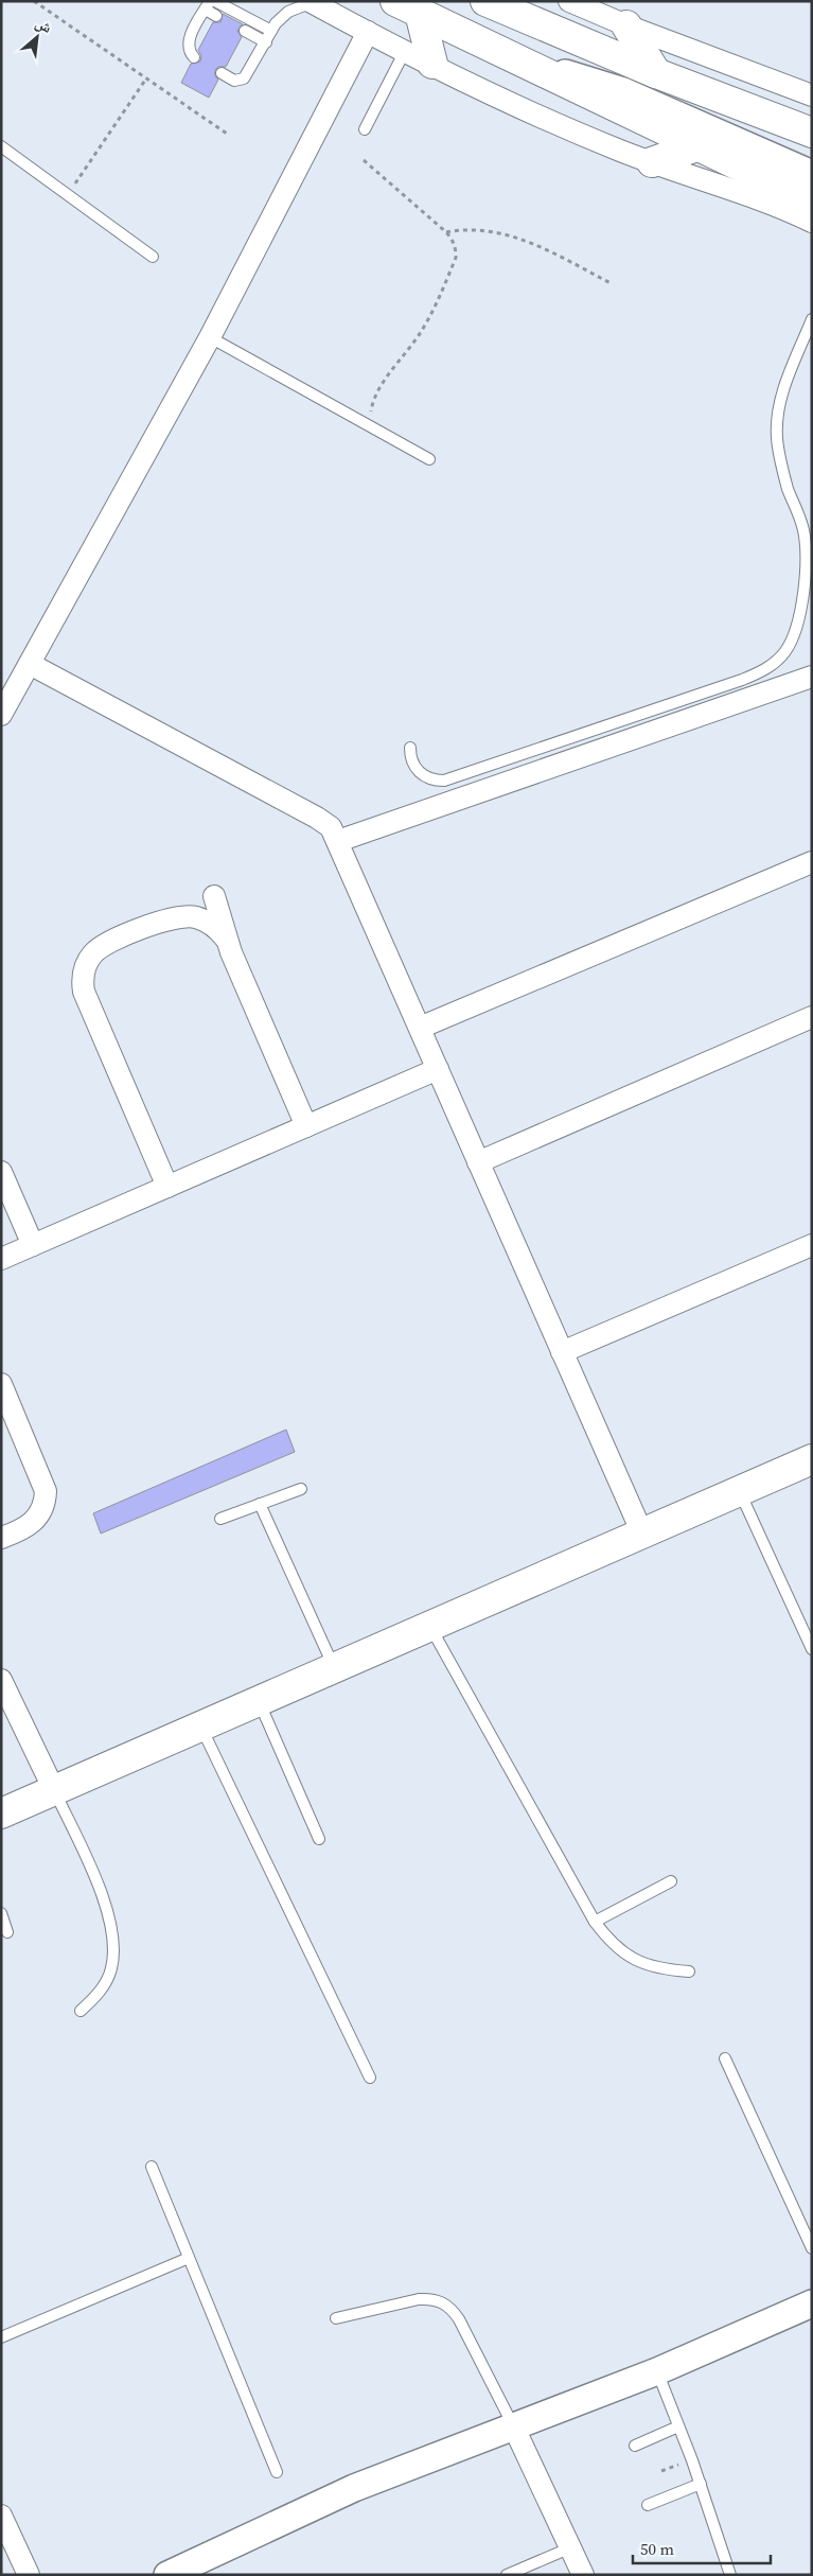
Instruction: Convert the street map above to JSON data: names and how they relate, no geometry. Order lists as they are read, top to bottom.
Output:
{
  "scale_bar": "50 m",
  "north": "top right"
}
